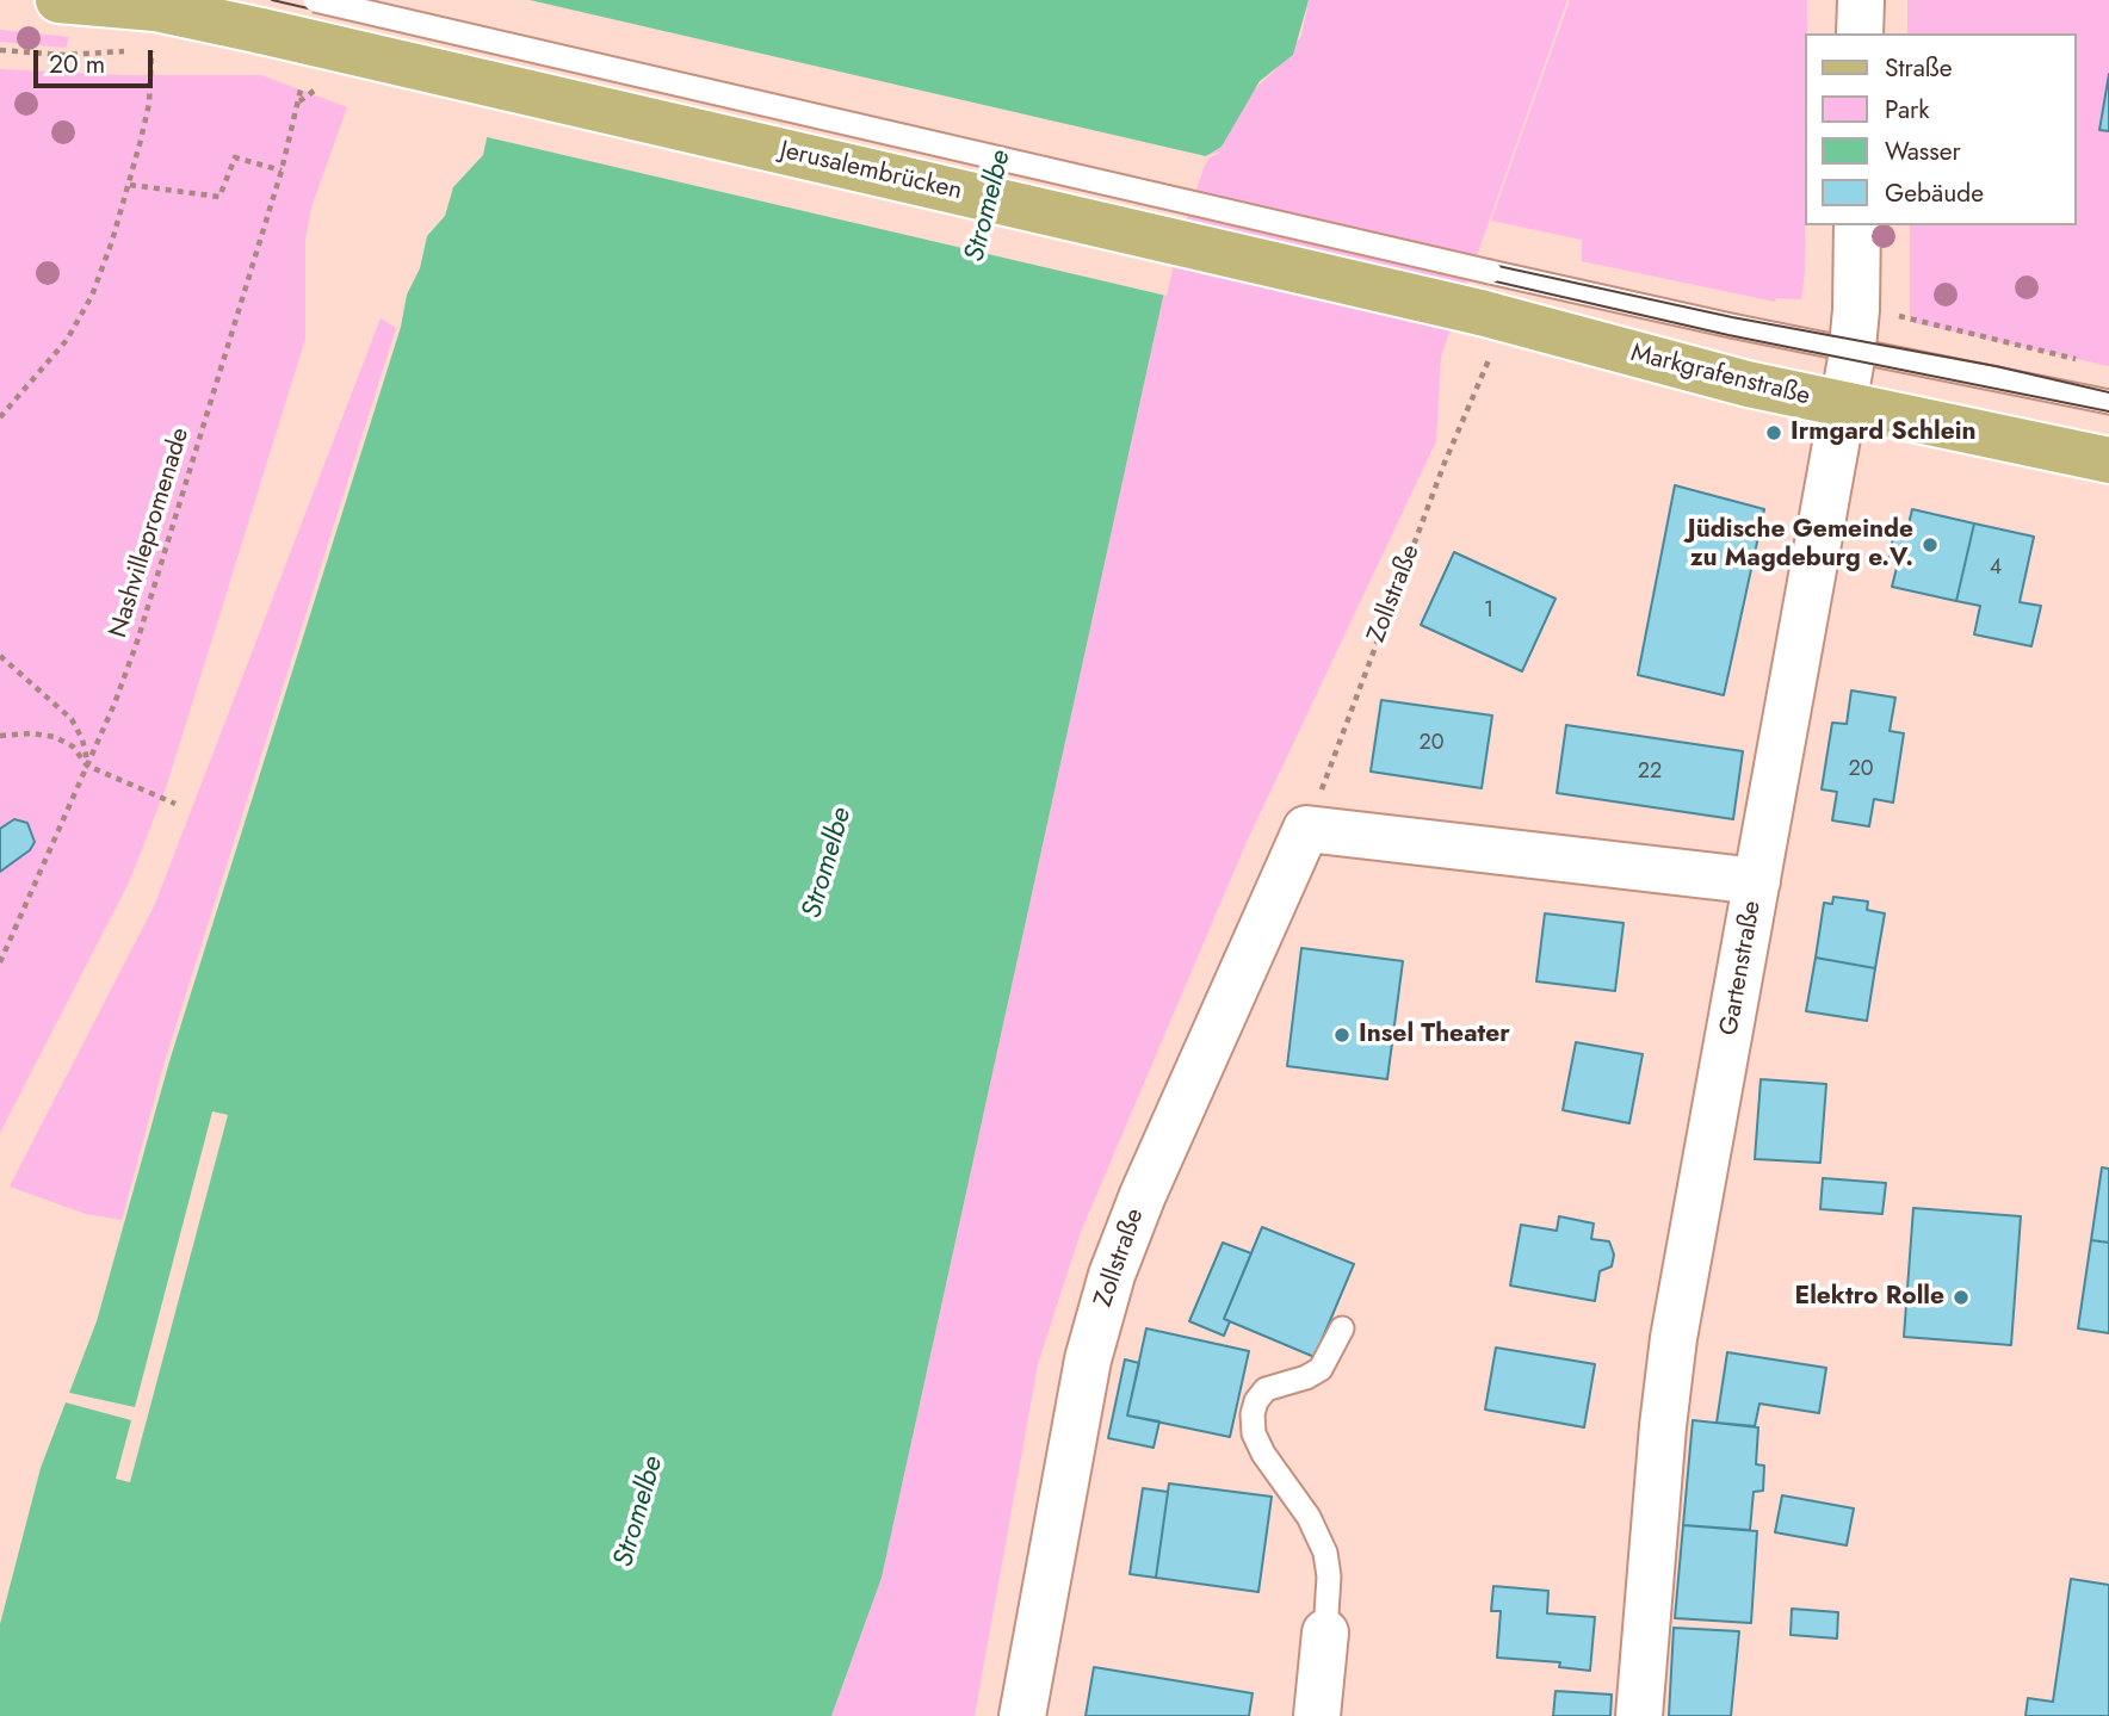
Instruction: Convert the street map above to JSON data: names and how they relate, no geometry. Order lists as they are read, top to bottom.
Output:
{
  "streets": {
    "main road": ["Jerusalembrücken", "Markgrafenstraße"],
    "street": ["Zollstraße", "Gartenstraße"],
    "path": ["Nashvillepromenade"]
  },
  "crossings": [
    ["Jerusalembrücken", "Markgrafenstraße"],
    ["Markgrafenstraße", "Gartenstraße"]
  ],
  "water": ["Stromelbe"],
  "places": [
    "Irmgard Schlein",
    "Jüdische Gemeinde zu Magdeburg e.V.",
    "Insel Theater",
    "Elektro Rolle"
  ],
  "house_numbers": [
    "4",
    "1",
    "20",
    "20",
    "22"
  ],
  "legend": [
    "Straße",
    "Park",
    "Wasser",
    "Gebäude"
  ],
  "scale_bar": "20 m"
}
